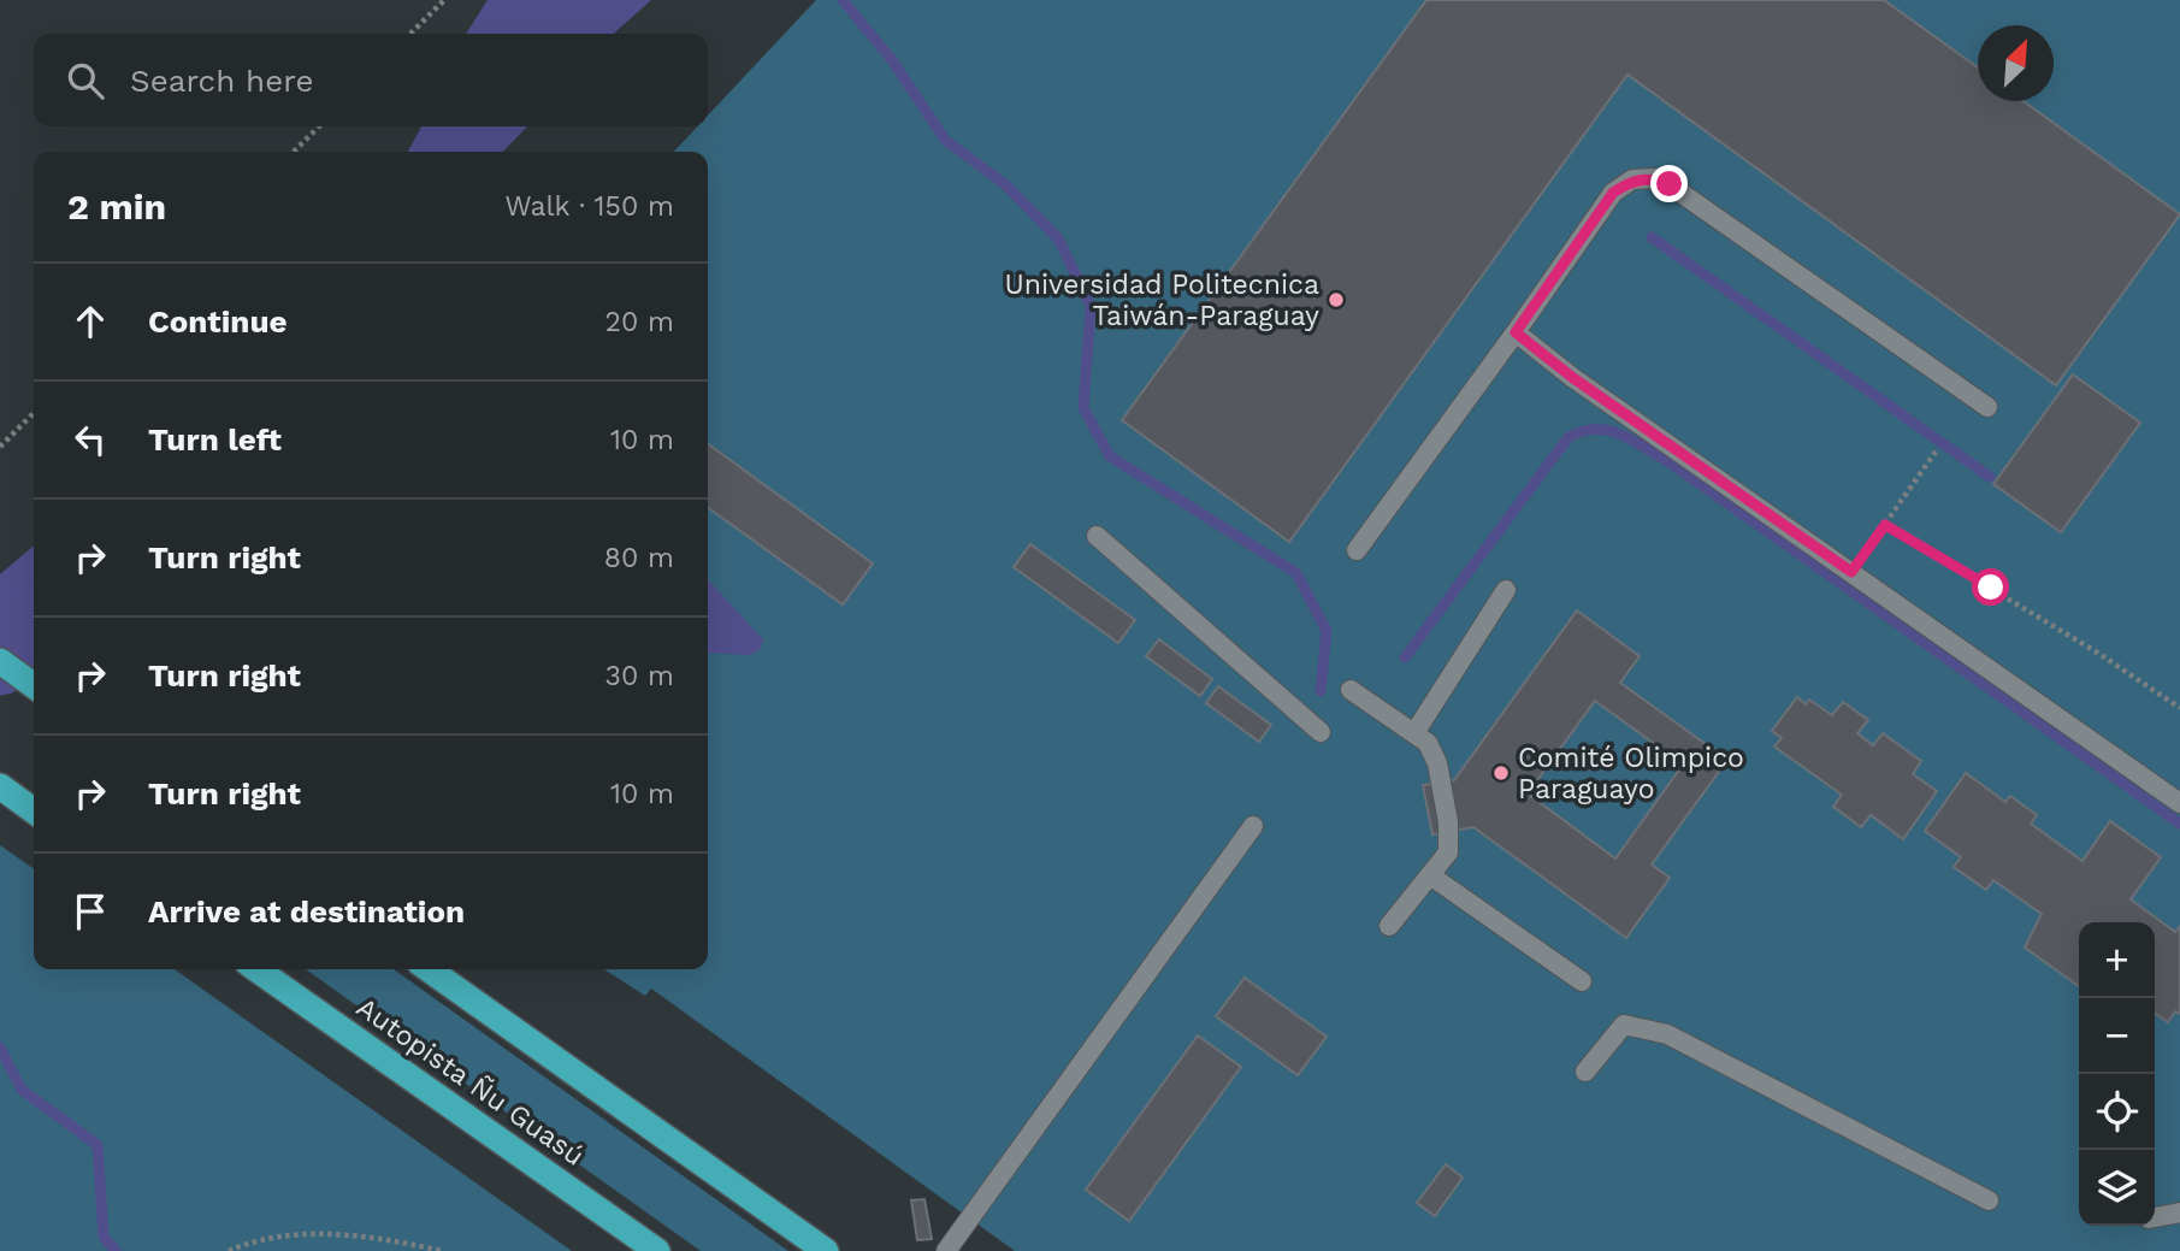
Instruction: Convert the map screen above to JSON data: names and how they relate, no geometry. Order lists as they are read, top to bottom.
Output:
{
  "streets": {
    "highway": ["Autopista Ñu Guasú"]
  },
  "places": ["Universidad Politecnica Taiwán-Paraguay", "Comité Olimpico Paraguayo"],
  "north": "top right",
  "page": {
    "search": "Search here",
    "heading": ["2 min", "Walk · 150 m"],
    "list": [
      ["Continue", "20 m"],
      ["Turn left", "10 m"],
      ["Turn right", "80 m"],
      ["Turn right", "30 m"],
      ["Turn right", "10 m"],
      "Arrive at destination"
    ],
    "map_buttons": ["+", "−"]
  }
}
